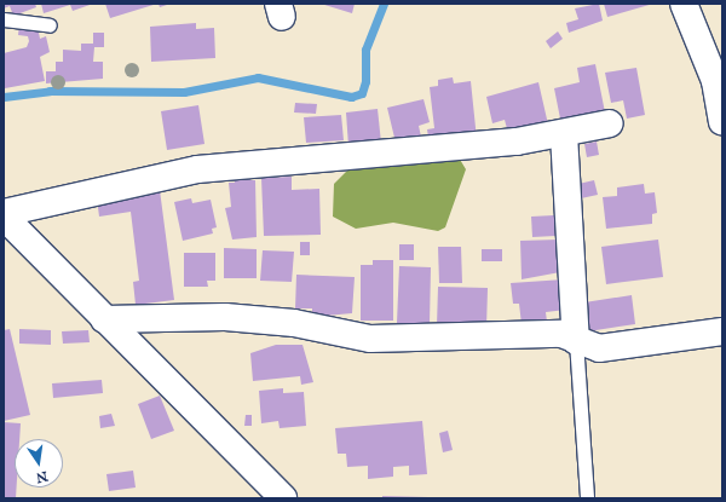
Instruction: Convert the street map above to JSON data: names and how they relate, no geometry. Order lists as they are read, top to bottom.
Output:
{
  "north": "bottom"
}
